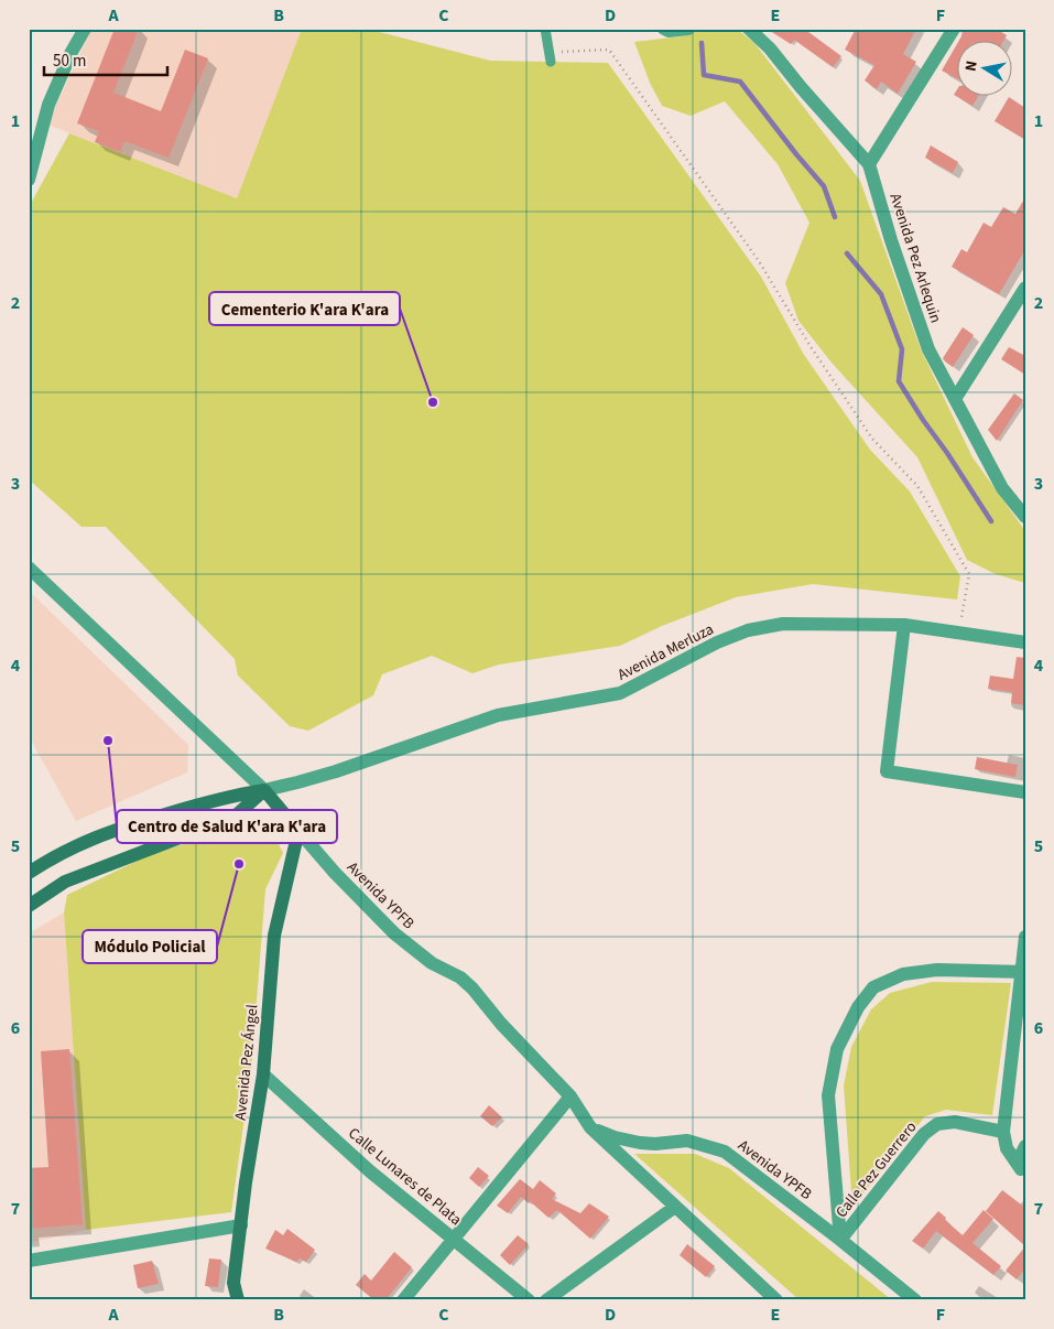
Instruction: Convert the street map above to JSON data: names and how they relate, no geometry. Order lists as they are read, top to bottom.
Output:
{
  "streets": {
    "street": [
      "Avenida Pez Arlequin",
      "Avenida Merluza",
      "Avenida YPFB",
      "Avenida Pez Ángel",
      "Calle Pez Guerrero",
      "Calle Lunares de Plata"
    ]
  },
  "crossings": [
    ["Avenida Merluza", "Avenida YPFB"],
    ["Avenida YPFB", "Avenida Pez Ángel"],
    ["Avenida YPFB", "Calle Pez Guerrero"],
    ["Avenida Pez Ángel", "Calle Lunares de Plata"]
  ],
  "places": ["Cementerio K'ara K'ara", "Centro de Salud K'ara K'ara", "Módulo Policial"],
  "scale_bar": "50 m",
  "north": "left",
  "grid": {
    "columns": [
      "A",
      "B",
      "C",
      "D",
      "E",
      "F"
    ],
    "rows": [
      "1",
      "2",
      "3",
      "4",
      "5",
      "6",
      "7"
    ]
  }
}
